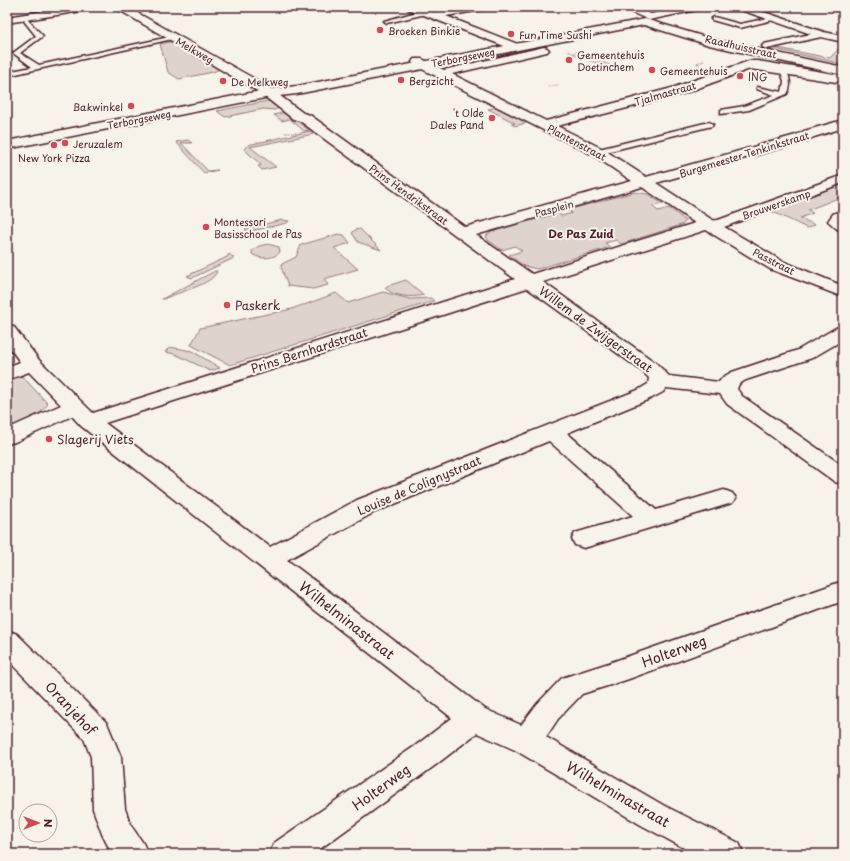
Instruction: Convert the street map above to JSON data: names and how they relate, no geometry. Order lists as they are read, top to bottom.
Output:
{
  "streets": {
    "street": [
      "Raadhuisstraat",
      "Melkweg",
      "Terborgseweg",
      "Tjalmastraat",
      "Plantenstraat",
      "Burgemeester Tenkinkstraat",
      "Prins Hendrikstraat",
      "Brouwerskamp",
      "Pasplein",
      "Passtraat",
      "Willem de Zwijgerstraat",
      "Prins Bernhardstraat",
      "Louise de Colignystraat",
      "Wilhelminastraat",
      "Holterweg",
      "Oranjehof"
    ]
  },
  "crossings": [
    ["Raadhuisstraat", "Terborgseweg"],
    ["Raadhuisstraat", "Tjalmastraat"],
    ["Melkweg", "Terborgseweg"],
    ["Melkweg", "Prins Hendrikstraat"],
    ["Terborgseweg", "Plantenstraat"],
    ["Tjalmastraat", "Plantenstraat"],
    ["Plantenstraat", "Burgemeester Tenkinkstraat"],
    ["Plantenstraat", "Brouwerskamp"],
    ["Plantenstraat", "Pasplein"],
    ["Plantenstraat", "Passtraat"],
    ["Burgemeester Tenkinkstraat", "Pasplein"],
    ["Prins Hendrikstraat", "Pasplein"],
    ["Prins Hendrikstraat", "Willem de Zwijgerstraat"],
    ["Prins Hendrikstraat", "Prins Bernhardstraat"],
    ["Brouwerskamp", "Passtraat"],
    ["Willem de Zwijgerstraat", "Prins Bernhardstraat"],
    ["Willem de Zwijgerstraat", "Louise de Colignystraat"],
    ["Prins Bernhardstraat", "Wilhelminastraat"],
    ["Louise de Colignystraat", "Wilhelminastraat"],
    ["Wilhelminastraat", "Holterweg"]
  ],
  "districts": ["De Pas Zuid"],
  "places": [
    "Broeken Binkie",
    "Fun Time Sushi",
    "Gemeentehuis Doetinchem",
    "Gemeentehuis",
    "ING",
    "Bergzicht",
    "De Melkweg",
    "Bakwinkel",
    "'t Olde Dales Pand",
    "Jeruzalem",
    "New York Pizza",
    "Montessori Basisschool de Pas",
    "Paskerk",
    "Slagerij Viets"
  ],
  "north": "right"
}
